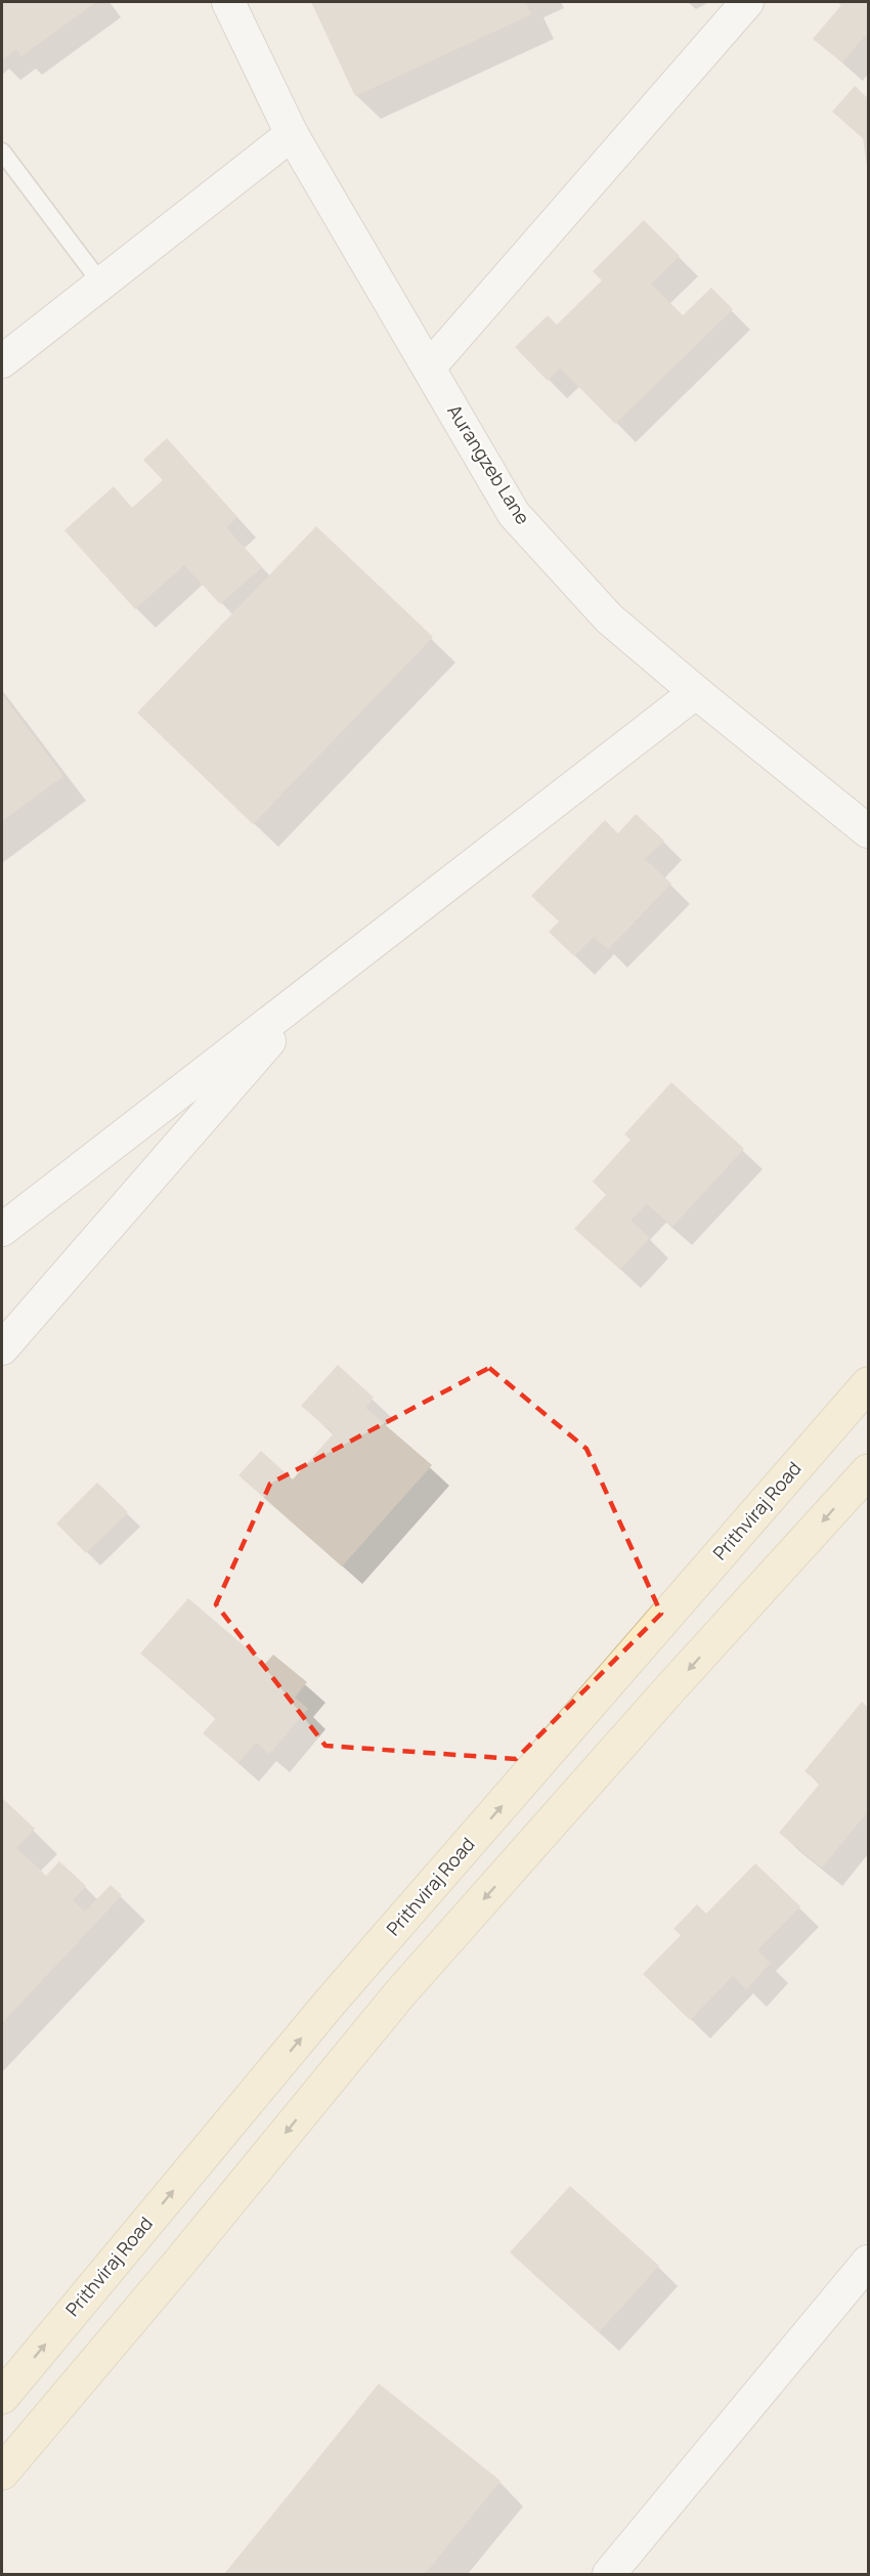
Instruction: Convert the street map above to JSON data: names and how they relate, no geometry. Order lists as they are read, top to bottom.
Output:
{
  "streets": {
    "main road": ["Prithviraj Road"],
    "street": ["Aurangzeb Lane"]
  }
}
